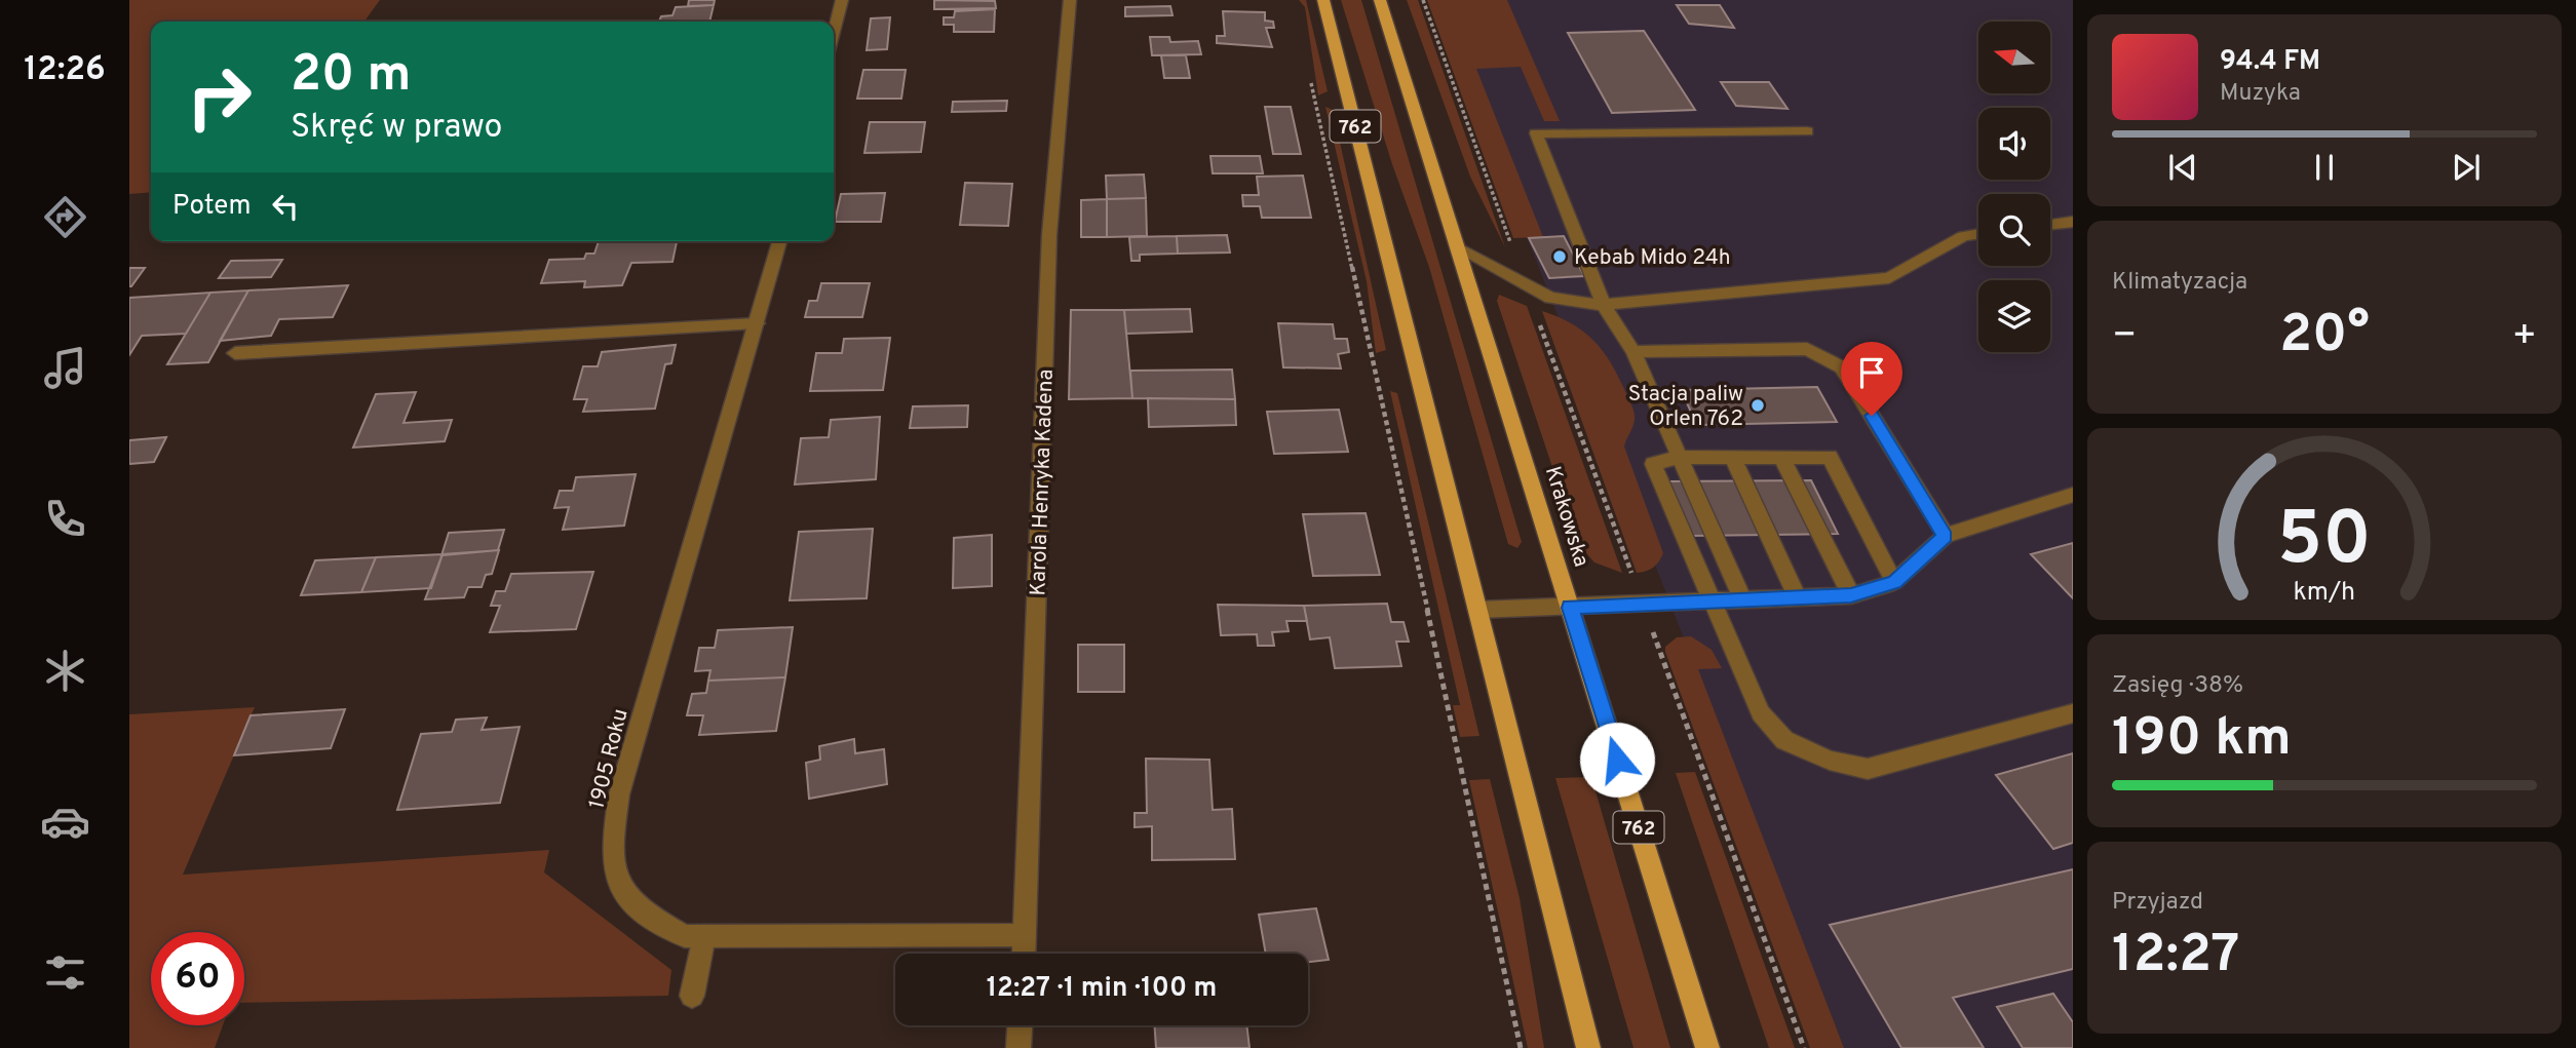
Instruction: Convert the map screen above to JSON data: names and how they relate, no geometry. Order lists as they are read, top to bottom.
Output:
{
  "streets": {
    "main road": ["762", "Krakowska"],
    "street": ["Karola Henryka Kadena", "1905 Roku"]
  },
  "crossings": [
    ["Karola Henryka Kadena", "1905 Roku"]
  ],
  "places": ["Kebab Mido 24h", "Stacja paliw Orlen 762"],
  "north": "left",
  "page": {
    "tabs": "12:26",
    "turn": ["20 m", "Skręć w prawo"],
    "song": ["94.4 FM", "Muzyka"],
    "then": "Potem",
    "tile": [
      "Klimatyzacja",
      ["Zasięg · 38%", "190 km"],
      ["Przyjazd", "12:27"]
    ],
    "heat": ["−", "20°", "+"],
    "limit": "60",
    "trip": "12:27 · 1 min · 100 m",
    "gauge": ["50", "km/h"]
  }
}
